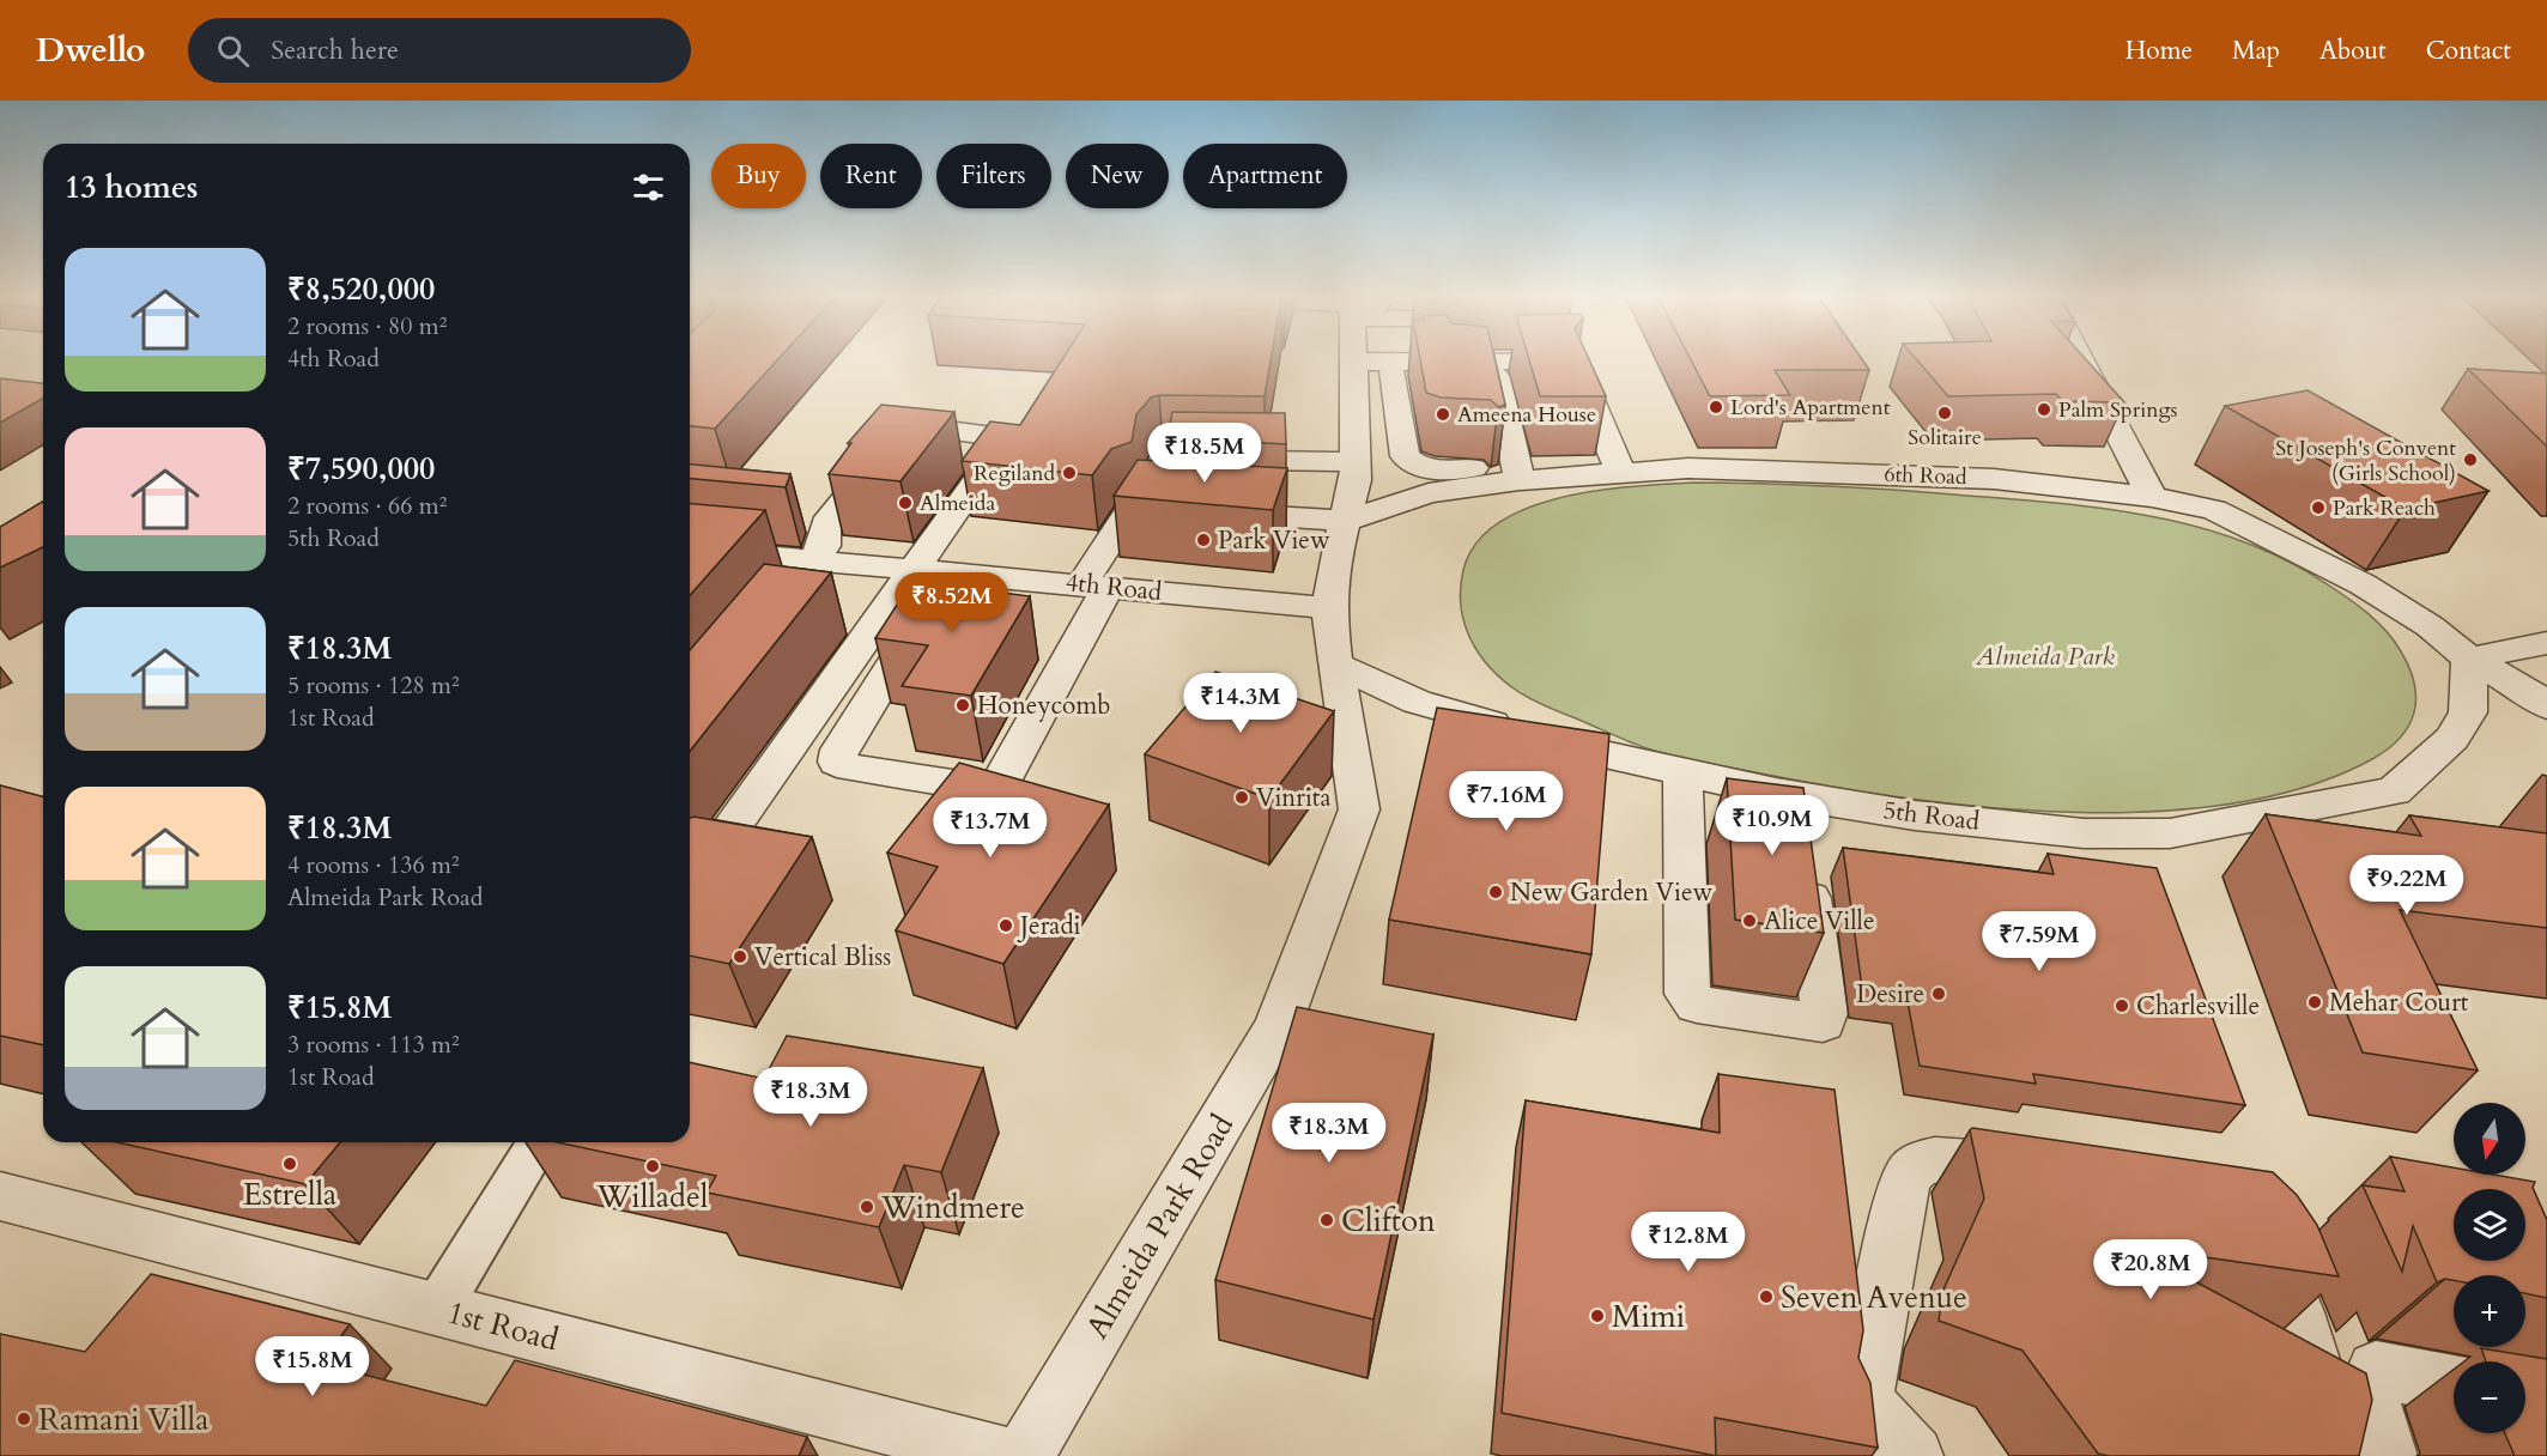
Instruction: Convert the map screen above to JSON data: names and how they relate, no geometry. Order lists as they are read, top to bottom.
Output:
{
  "streets": {
    "street": [
      "6th Road",
      "4th Road",
      "5th Road",
      "Almeida Park Road",
      "1st Road"
    ]
  },
  "crossings": [
    ["6th Road", "5th Road"],
    ["5th Road", "Almeida Park Road"]
  ],
  "parks": ["Almeida Park"],
  "places": [
    "Lord's Apartment",
    "Palm Springs",
    "Solitaire",
    "Ameena House",
    "St Joseph's Convent (Girls School)",
    "Regiland",
    "Almeida",
    "Park Reach",
    "Park View",
    "Honeycomb",
    "Vinrita",
    "New Garden View",
    "Alice Ville",
    "Jeradi",
    "Vertical Bliss",
    "Desire",
    "Mehar Court",
    "Charlesville",
    "Estrella",
    "Willadel",
    "Windmere",
    "Clifton",
    "Seven Avenue",
    "Mimi",
    "Ramani Villa"
  ],
  "north": "bottom",
  "page": {
    "header": "Dwello",
    "search": "Search here",
    "nav": [
      "Home",
      "Map",
      "About",
      "Contact"
    ],
    "chip": [
      "Buy",
      "Rent",
      "Filters",
      "New",
      "Apartment"
    ],
    "heading": "13 homes",
    "list": [
      {
        "name": "₹8,520,000",
        "note": "2 rooms · 80 m² · 4th Road"
      },
      {
        "name": "₹7,590,000",
        "note": "2 rooms · 66 m² · 5th Road"
      },
      {
        "name": "₹18.3M",
        "note": "5 rooms · 128 m² · 1st Road"
      },
      {
        "name": "₹18.3M",
        "note": "4 rooms · 136 m² · Almeida Park Road"
      },
      {
        "name": "₹15.8M",
        "note": "3 rooms · 113 m² · 1st Road"
      }
    ],
    "price": [
      "₹18.5M",
      "₹8.52M",
      "₹14.3M",
      "₹7.16M",
      "₹10.9M",
      "₹13.7M",
      "₹9.22M",
      "₹7.59M",
      "₹18.3M",
      "₹18.3M",
      "₹12.8M",
      "₹20.8M",
      "₹15.8M"
    ],
    "map_buttons": ["+", "−"]
  }
}
